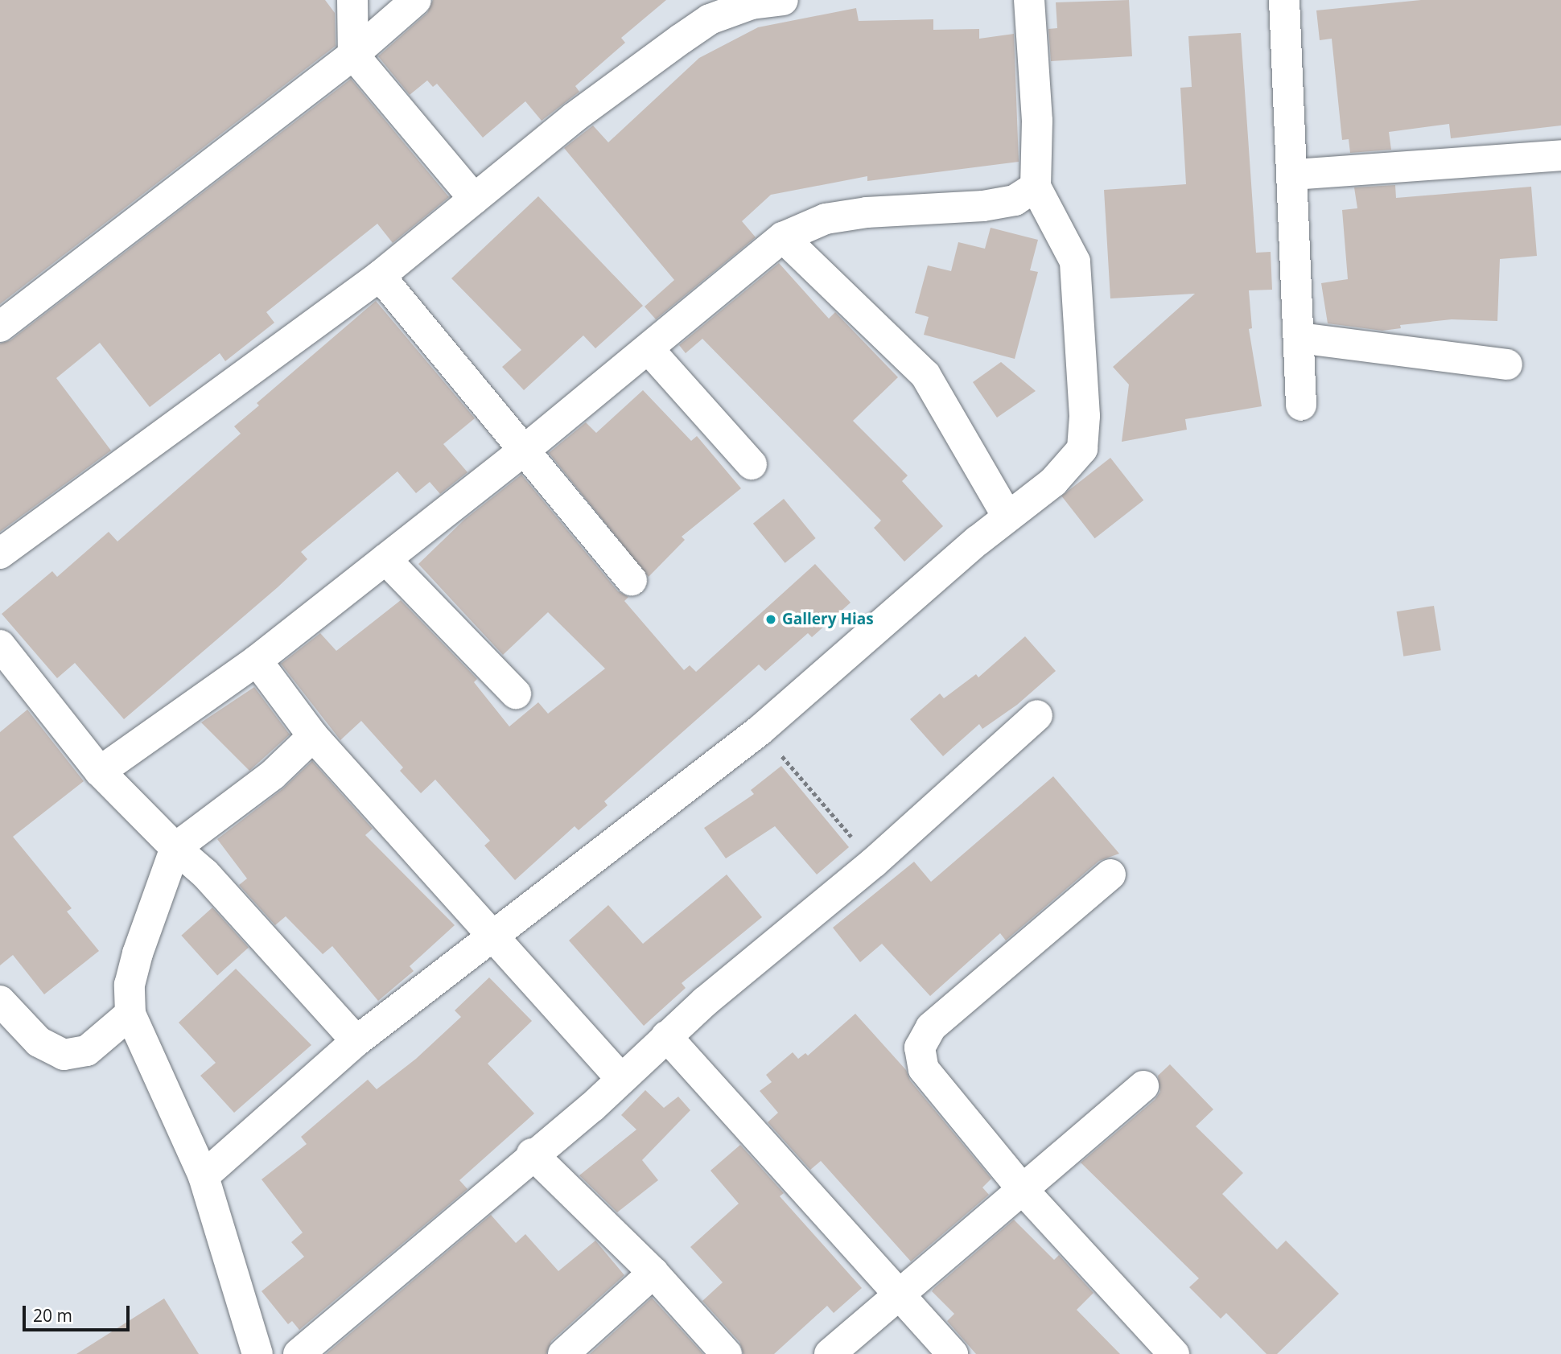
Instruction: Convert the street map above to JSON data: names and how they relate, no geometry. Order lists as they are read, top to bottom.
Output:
{
  "places": ["Gallery Hias"],
  "scale_bar": "20 m"
}
